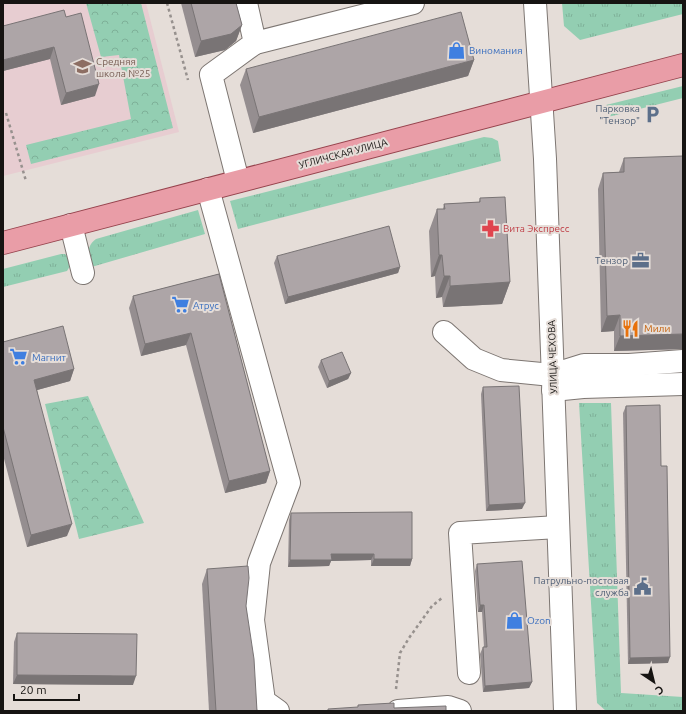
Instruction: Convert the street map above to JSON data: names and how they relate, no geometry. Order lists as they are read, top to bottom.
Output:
{
  "streets": {
    "main road": ["УГЛИЧСКАЯ УЛИЦА"],
    "street": ["УЛИЦА ЧЕХОВА"]
  },
  "crossings": [
    ["УГЛИЧСКАЯ УЛИЦА", "УЛИЦА ЧЕХОВА"]
  ],
  "places": {
    "shop": ["Виномания", "Ozon"],
    "school or university": ["Средняя школа №25"],
    "parking": ["Парковка \"Тензор\""],
    "pharmacy": ["Вита Экспресс"],
    "office": ["Тензор"],
    "supermarket": ["Атрус", "Магнит"],
    "restaurant": ["Мили"],
    "public building": ["Патрульно-постовая служба"]
  },
  "scale_bar": "20 m",
  "north": "bottom right"
}
